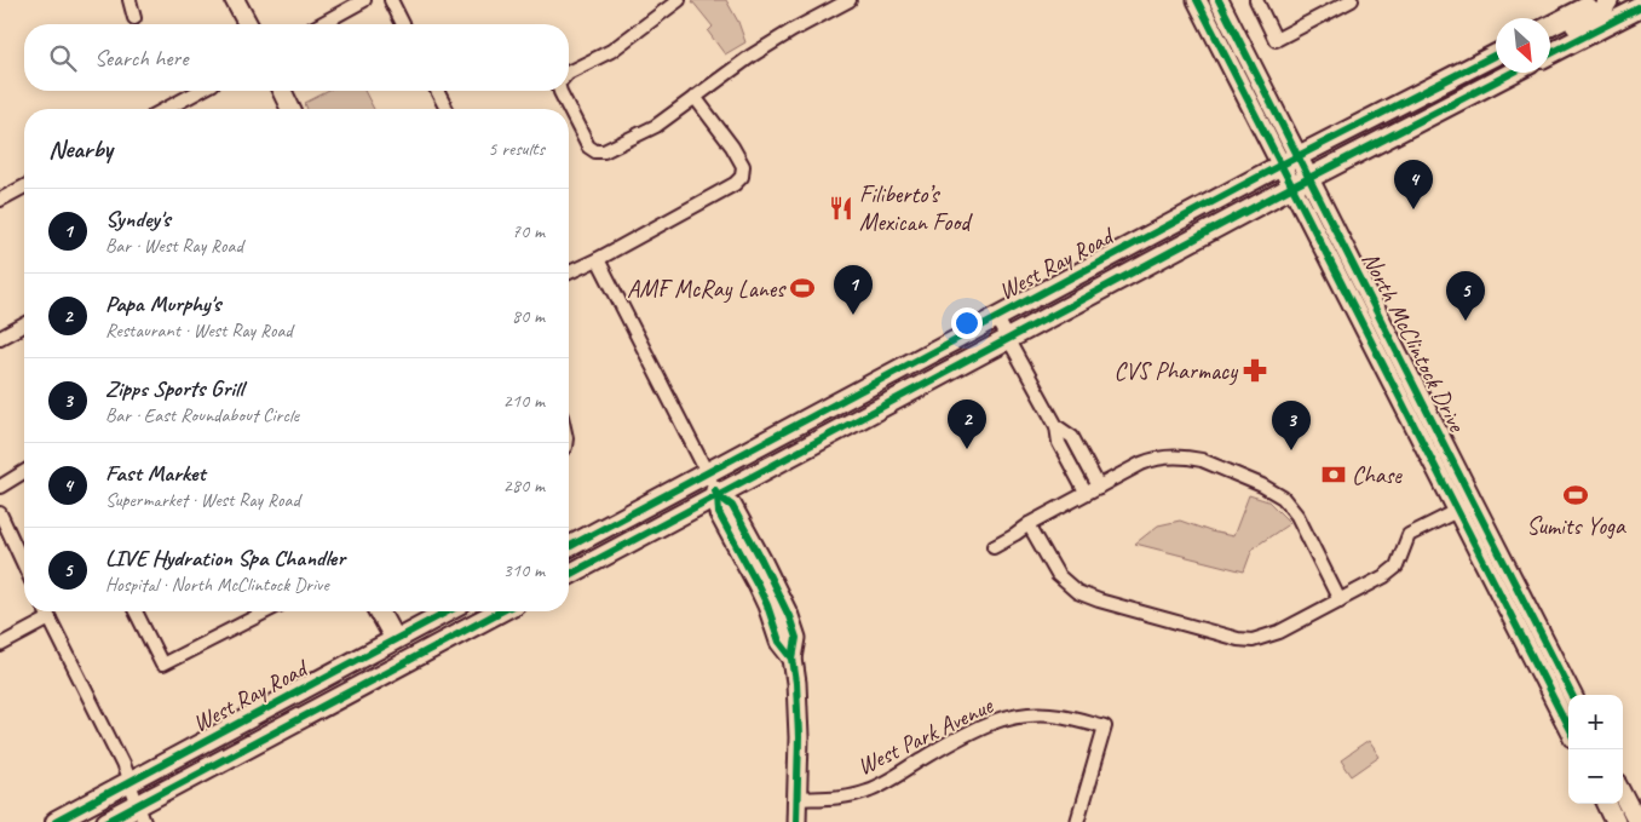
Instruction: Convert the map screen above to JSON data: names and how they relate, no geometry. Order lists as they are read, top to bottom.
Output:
{
  "streets": {
    "main road": ["West Ray Road", "North McClintock Drive"],
    "street": ["West Park Avenue"]
  },
  "crossings": [
    ["West Ray Road", "North McClintock Drive"]
  ],
  "places": {
    "restaurant": ["Filiberto’s Mexican Food"],
    "sports": ["AMF McRay Lanes", "Sumits Yoga"],
    "pharmacy": ["CVS Pharmacy"],
    "bank": ["Chase"]
  },
  "north": "bottom right",
  "page": {
    "search": "Search here",
    "heading": ["Nearby", "5 results"],
    "pins": [
      "4",
      "1",
      "5",
      "2",
      "3"
    ],
    "list": [
      {
        "mark": "1",
        "name": "Syndey's",
        "note": "Bar · West Ray Road",
        "value": "70 m"
      },
      {
        "mark": "2",
        "name": "Papa Murphy's",
        "note": "Restaurant · West Ray Road",
        "value": "80 m"
      },
      {
        "mark": "3",
        "name": "Zipps Sports Grill",
        "note": "Bar · East Roundabout Circle",
        "value": "210 m"
      },
      {
        "mark": "4",
        "name": "Fast Market",
        "note": "Supermarket · West Ray Road",
        "value": "280 m"
      },
      {
        "mark": "5",
        "name": "LIVE Hydration Spa Chandler",
        "note": "Hospital · North McClintock Drive",
        "value": "310 m"
      }
    ],
    "map_buttons": ["+", "−"]
  }
}
